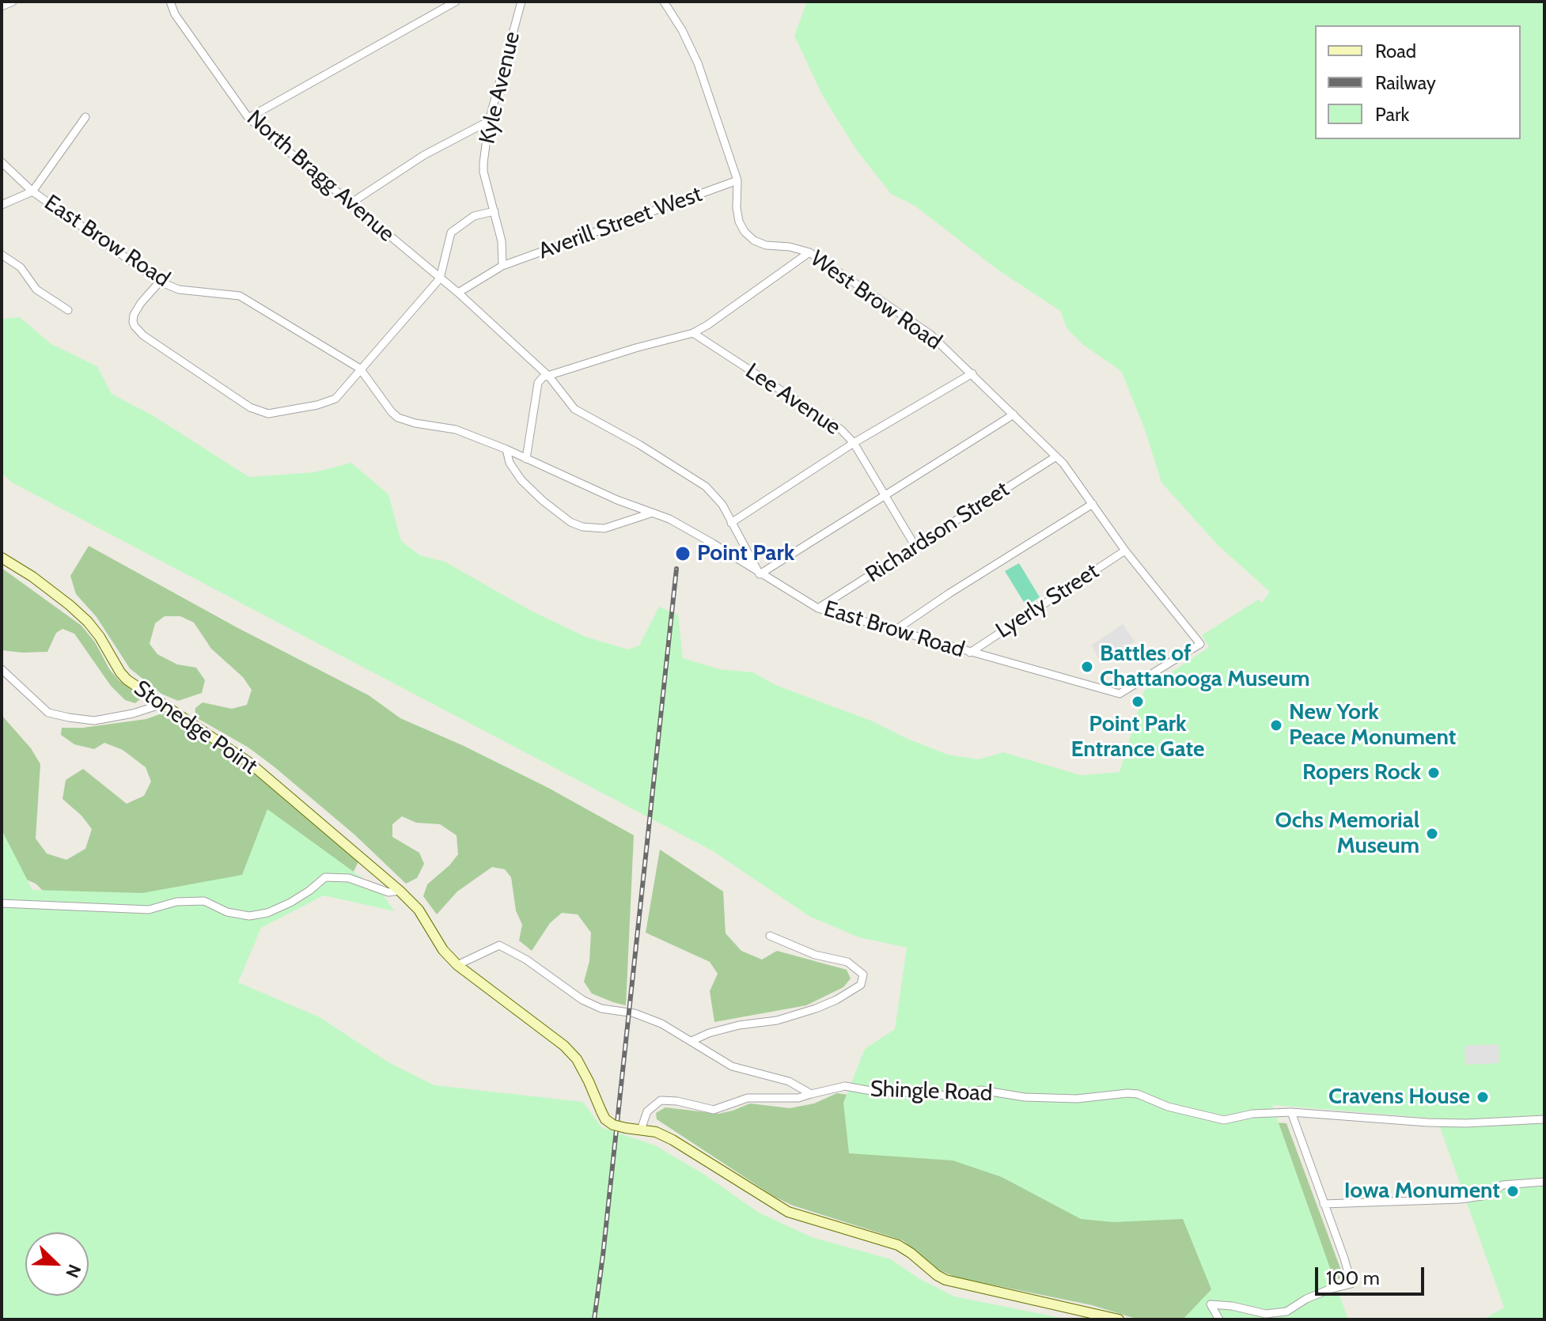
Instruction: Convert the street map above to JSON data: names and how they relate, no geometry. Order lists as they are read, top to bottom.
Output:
{
  "streets": {
    "main road": ["Stonedge Point"],
    "street": [
      "Kyle Avenue",
      "North Bragg Avenue",
      "Averill Street West",
      "East Brow Road",
      "West Brow Road",
      "Lee Avenue",
      "Richardson Street",
      "Lyerly Street",
      "Shingle Road"
    ]
  },
  "crossings": [
    ["Kyle Avenue", "Averill Street West"],
    ["North Bragg Avenue", "Averill Street West"],
    ["Averill Street West", "West Brow Road"],
    ["East Brow Road", "West Brow Road"],
    ["East Brow Road", "Richardson Street"],
    ["East Brow Road", "Lyerly Street"],
    ["West Brow Road", "Richardson Street"],
    ["West Brow Road", "Lyerly Street"],
    ["Lee Avenue", "Richardson Street"],
    ["Stonedge Point", "Shingle Road"]
  ],
  "places": [
    "Point Park",
    "Battles of Chattanooga Museum",
    "Point Park Entrance Gate",
    "New York Peace Monument",
    "Ropers Rock",
    "Ochs Memorial Museum",
    "Cravens House",
    "Iowa Monument"
  ],
  "legend": ["Road", "Railway", "Park"],
  "scale_bar": "100 m",
  "north": "bottom right"
}
